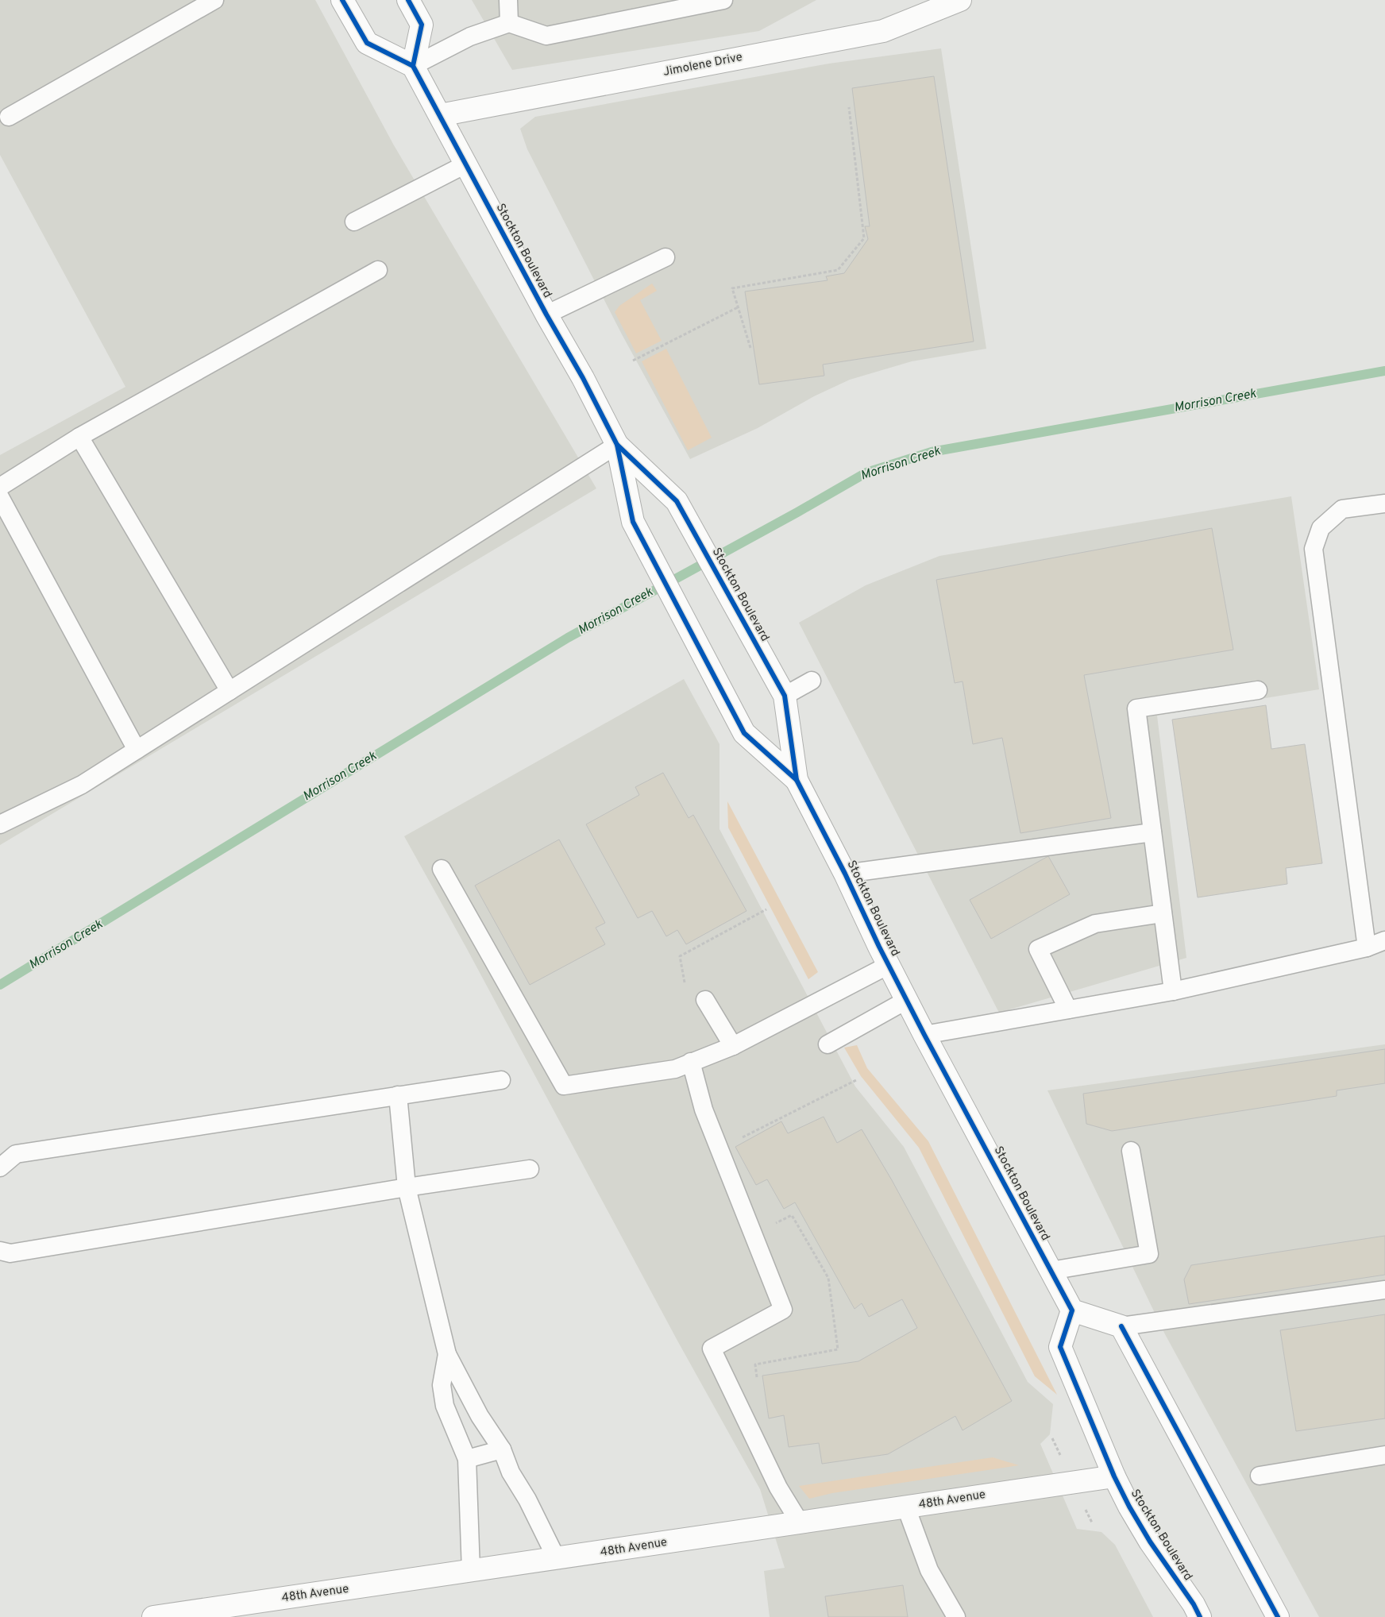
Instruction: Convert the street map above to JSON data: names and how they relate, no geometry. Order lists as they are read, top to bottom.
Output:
{
  "streets": {
    "main road": ["Jimolene Drive", "Stockton Boulevard", "48th Avenue"]
  },
  "crossings": [
    ["Jimolene Drive", "Stockton Boulevard"],
    ["Stockton Boulevard", "48th Avenue"]
  ],
  "water": ["Morrison Creek"]
}
